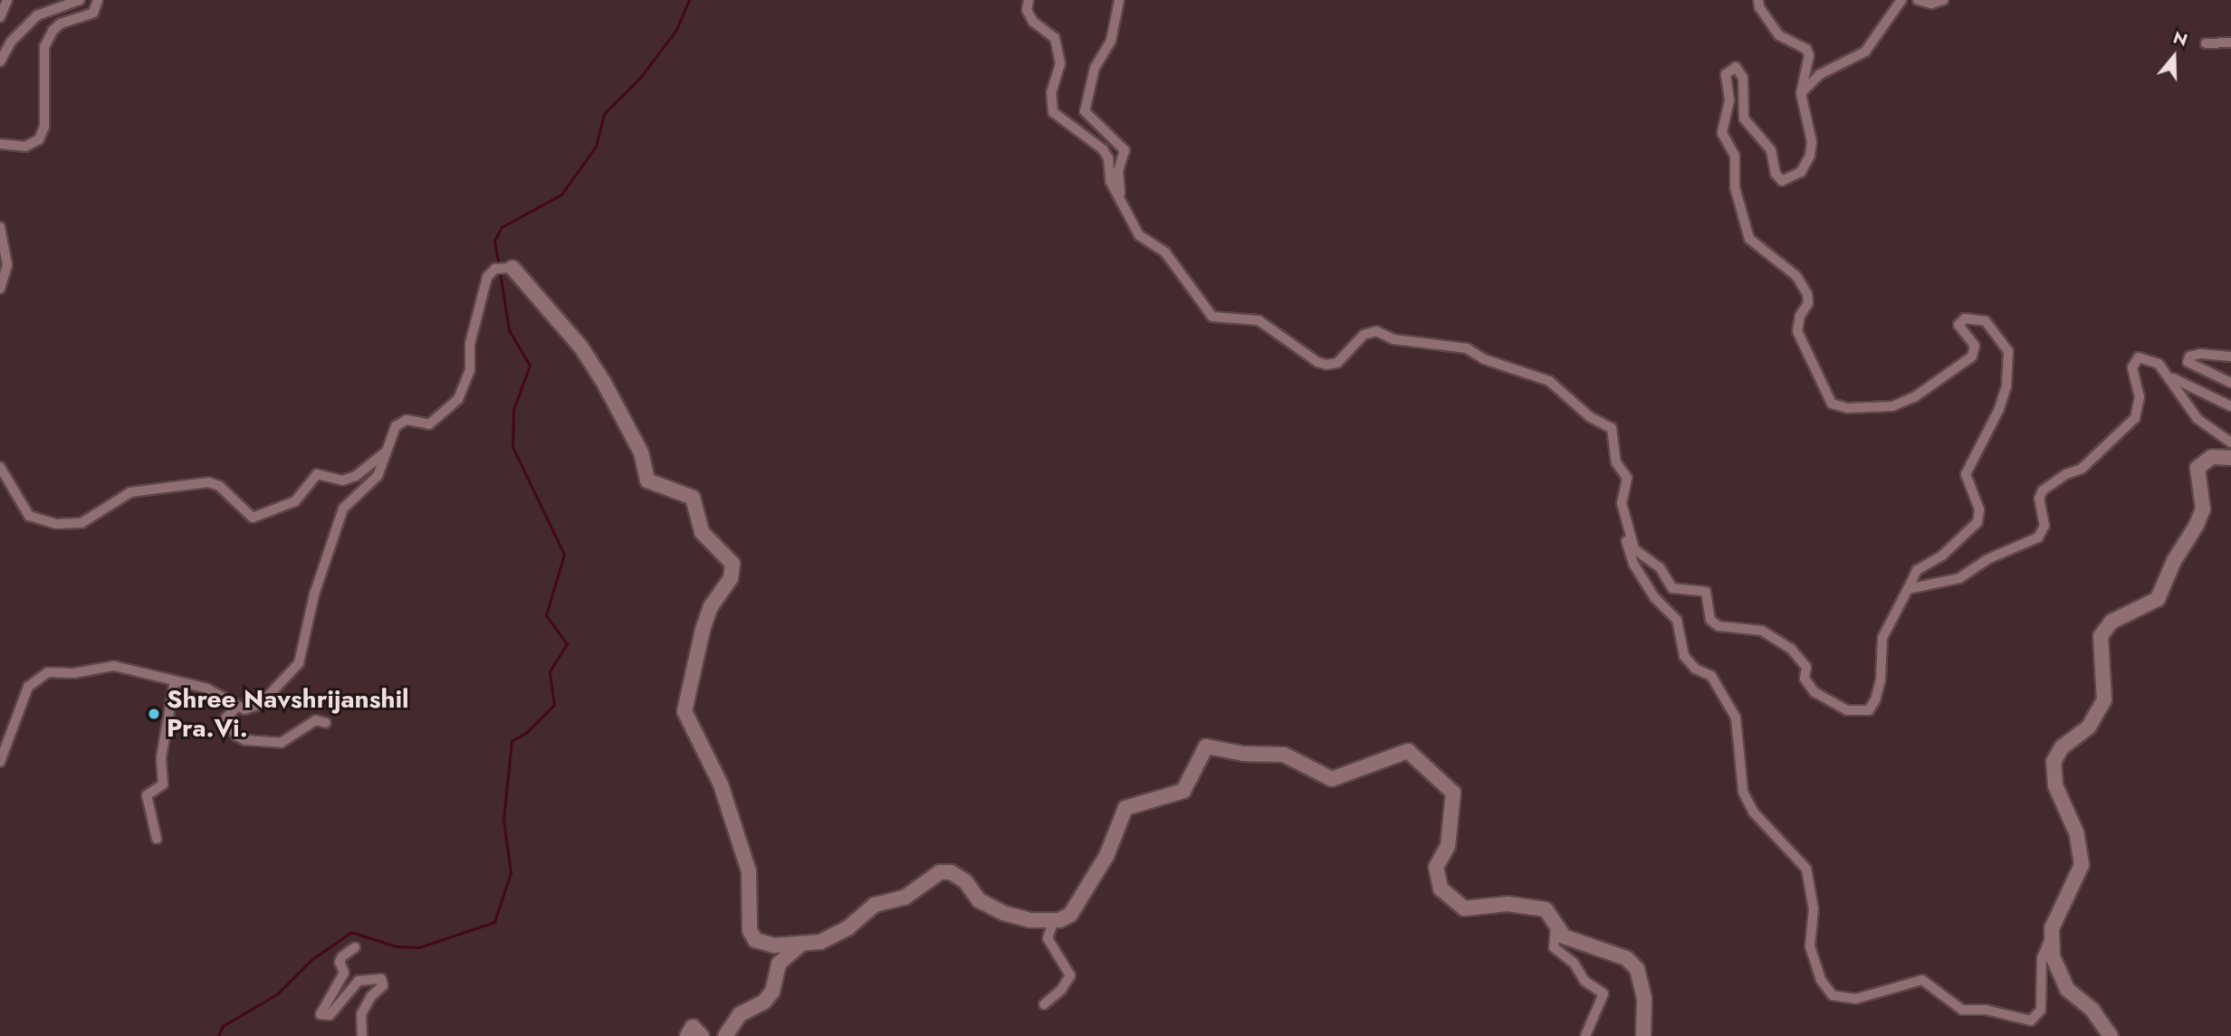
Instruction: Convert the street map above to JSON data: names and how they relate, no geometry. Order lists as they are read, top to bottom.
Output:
{
  "places": ["Shree Navshrijanshil Pra.Vi."],
  "north": "top"
}
